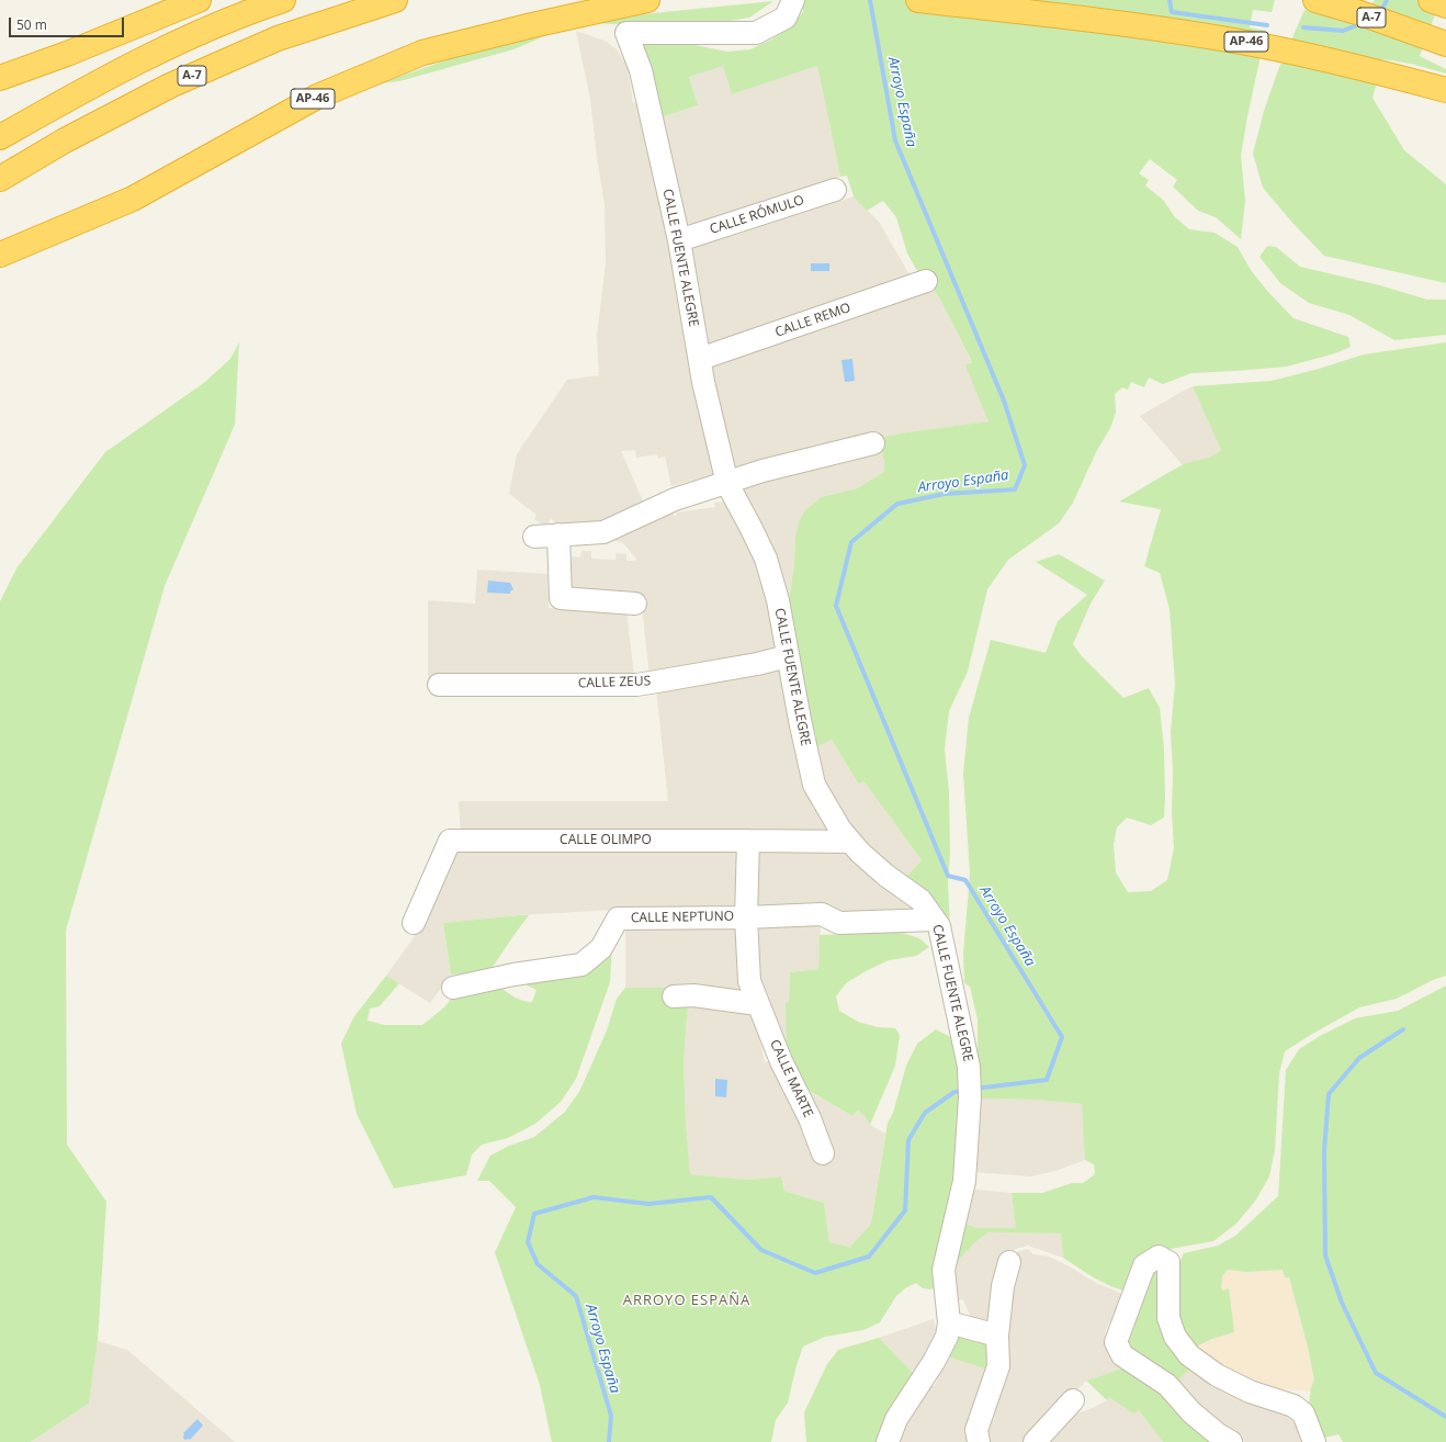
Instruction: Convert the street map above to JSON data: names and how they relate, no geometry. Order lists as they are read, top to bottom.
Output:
{
  "streets": {
    "highway": ["A-7", "AP-46"],
    "street": [
      "CALLE RÓMULO",
      "CALLE FUENTE ALEGRE",
      "CALLE REMO",
      "CALLE ZEUS",
      "CALLE OLIMPO",
      "CALLE NEPTUNO",
      "CALLE MARTE"
    ]
  },
  "crossings": [
    ["CALLE RÓMULO", "CALLE FUENTE ALEGRE"],
    ["CALLE FUENTE ALEGRE", "CALLE REMO"],
    ["CALLE FUENTE ALEGRE", "CALLE ZEUS"],
    ["CALLE FUENTE ALEGRE", "CALLE OLIMPO"],
    ["CALLE FUENTE ALEGRE", "CALLE NEPTUNO"],
    ["CALLE OLIMPO", "CALLE MARTE"],
    ["CALLE NEPTUNO", "CALLE MARTE"]
  ],
  "districts": ["ARROYO ESPAÑA"],
  "water": ["Arroyo España"],
  "scale_bar": "50 m"
}
